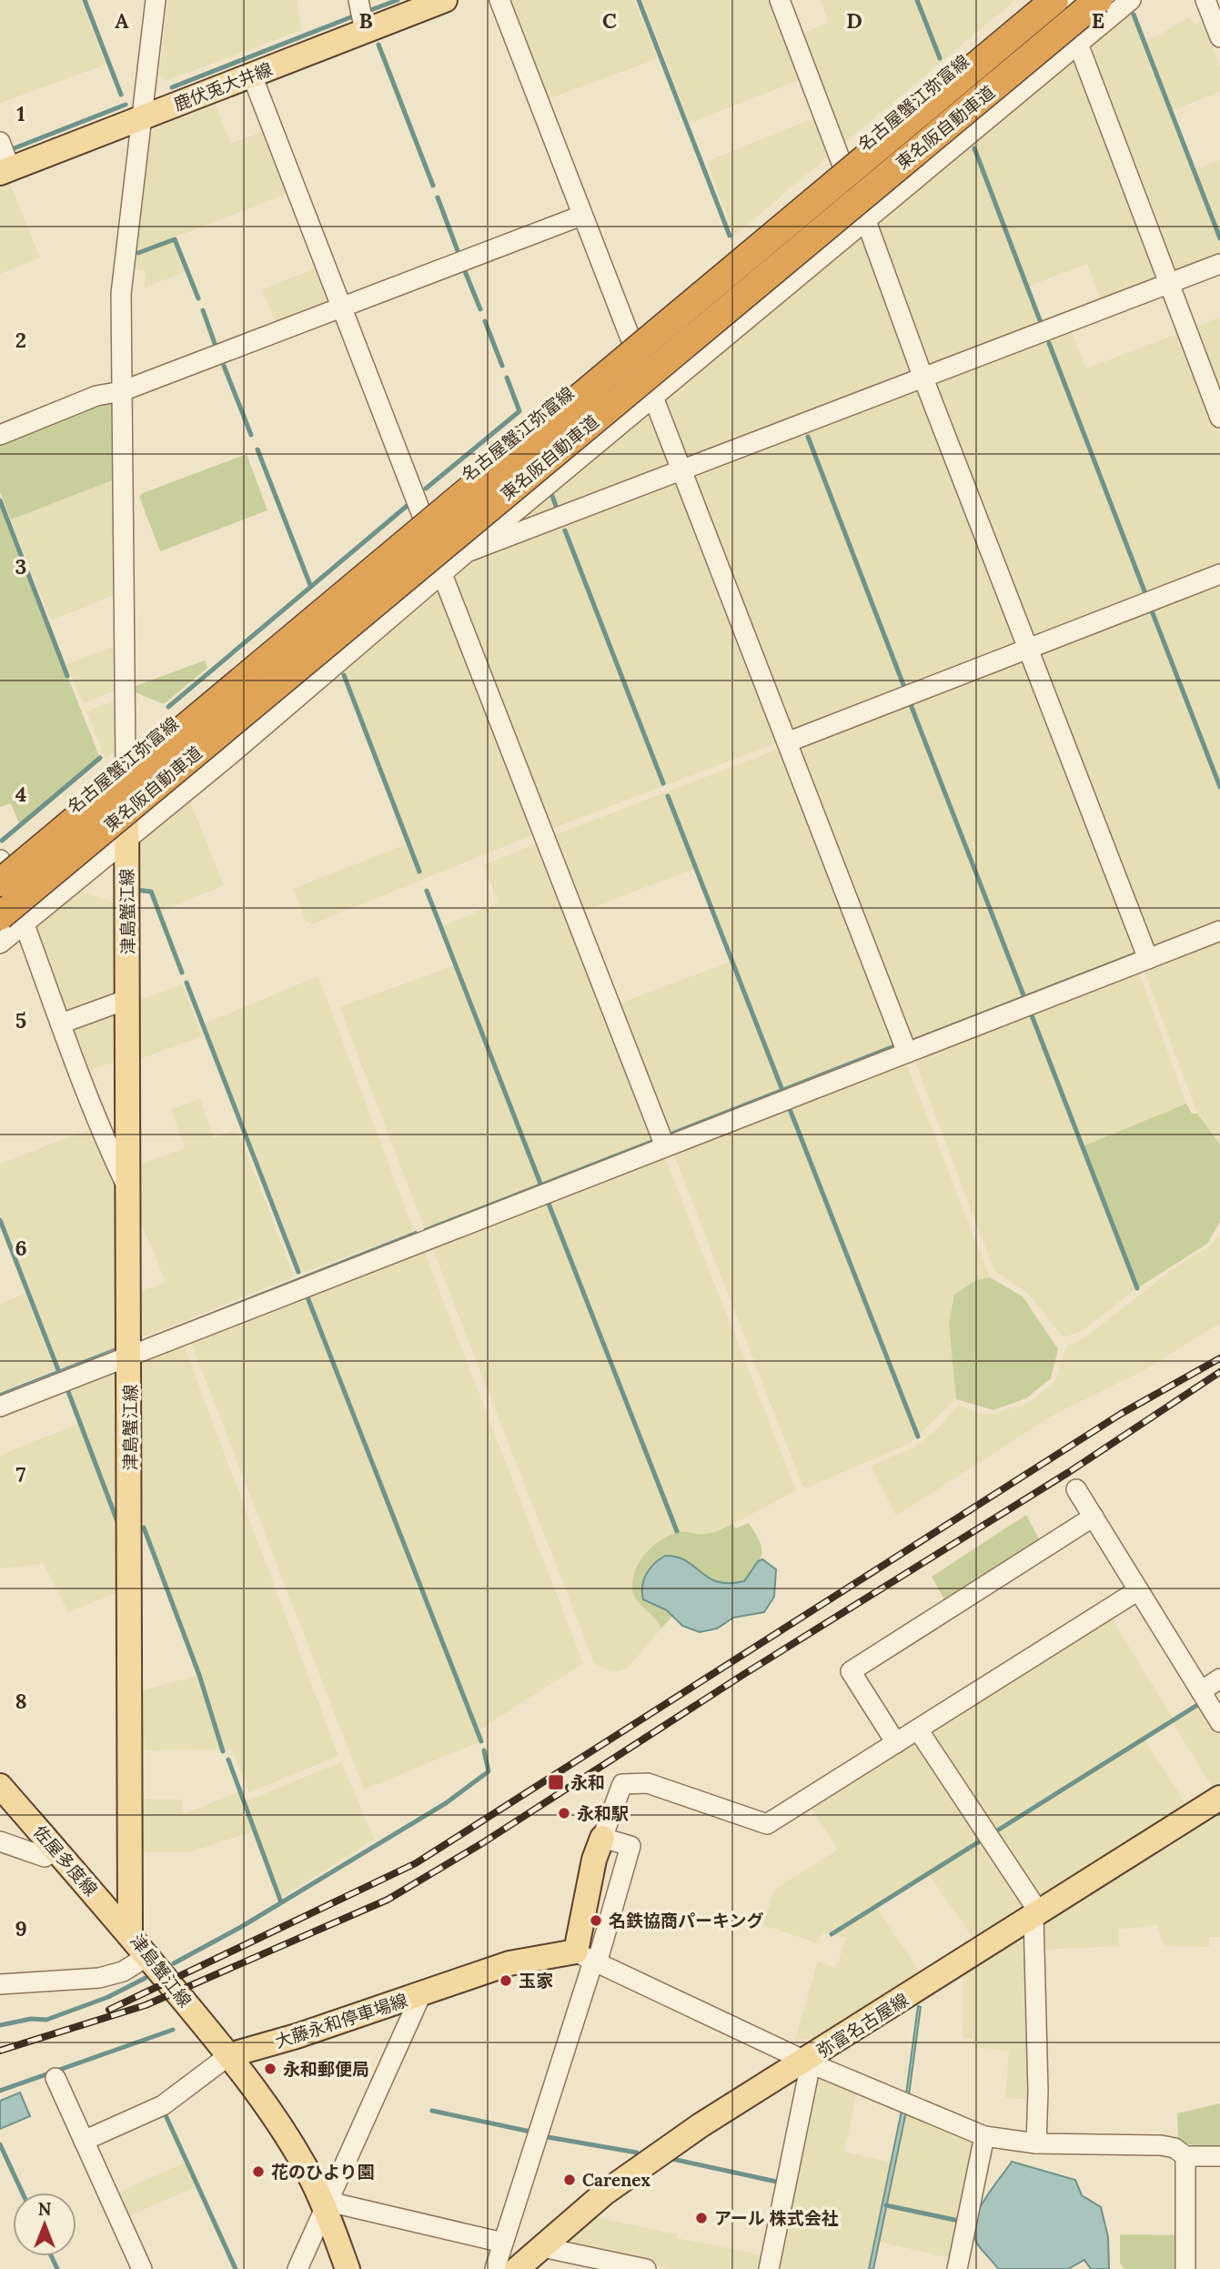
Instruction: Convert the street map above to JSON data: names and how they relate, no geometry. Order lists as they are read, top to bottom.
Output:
{
  "streets": {
    "highway": ["東名阪自動車道"],
    "main road": [
      "鹿伏兎大井線",
      "名古屋蟹江弥富線",
      "津島蟹江線",
      "佐屋多度線",
      "大藤永和停車場線",
      "弥富名古屋線"
    ]
  },
  "crossings": [
    ["名古屋蟹江弥富線", "東名阪自動車道"],
    ["名古屋蟹江弥富線", "津島蟹江線"],
    ["津島蟹江線", "佐屋多度線"],
    ["津島蟹江線", "大藤永和停車場線"]
  ],
  "places": {
    "transit": ["永和"],
    "other": [
      "永和駅",
      "名鉄協商パーキング",
      "玉家",
      "永和郵便局",
      "花のひより園",
      "Carenex",
      "アール 株式会社"
    ]
  },
  "north": "top",
  "grid": {
    "columns": [
      "A",
      "B",
      "C",
      "D",
      "E"
    ],
    "rows": [
      "1",
      "2",
      "3",
      "4",
      "5",
      "6",
      "7",
      "8",
      "9"
    ]
  }
}
